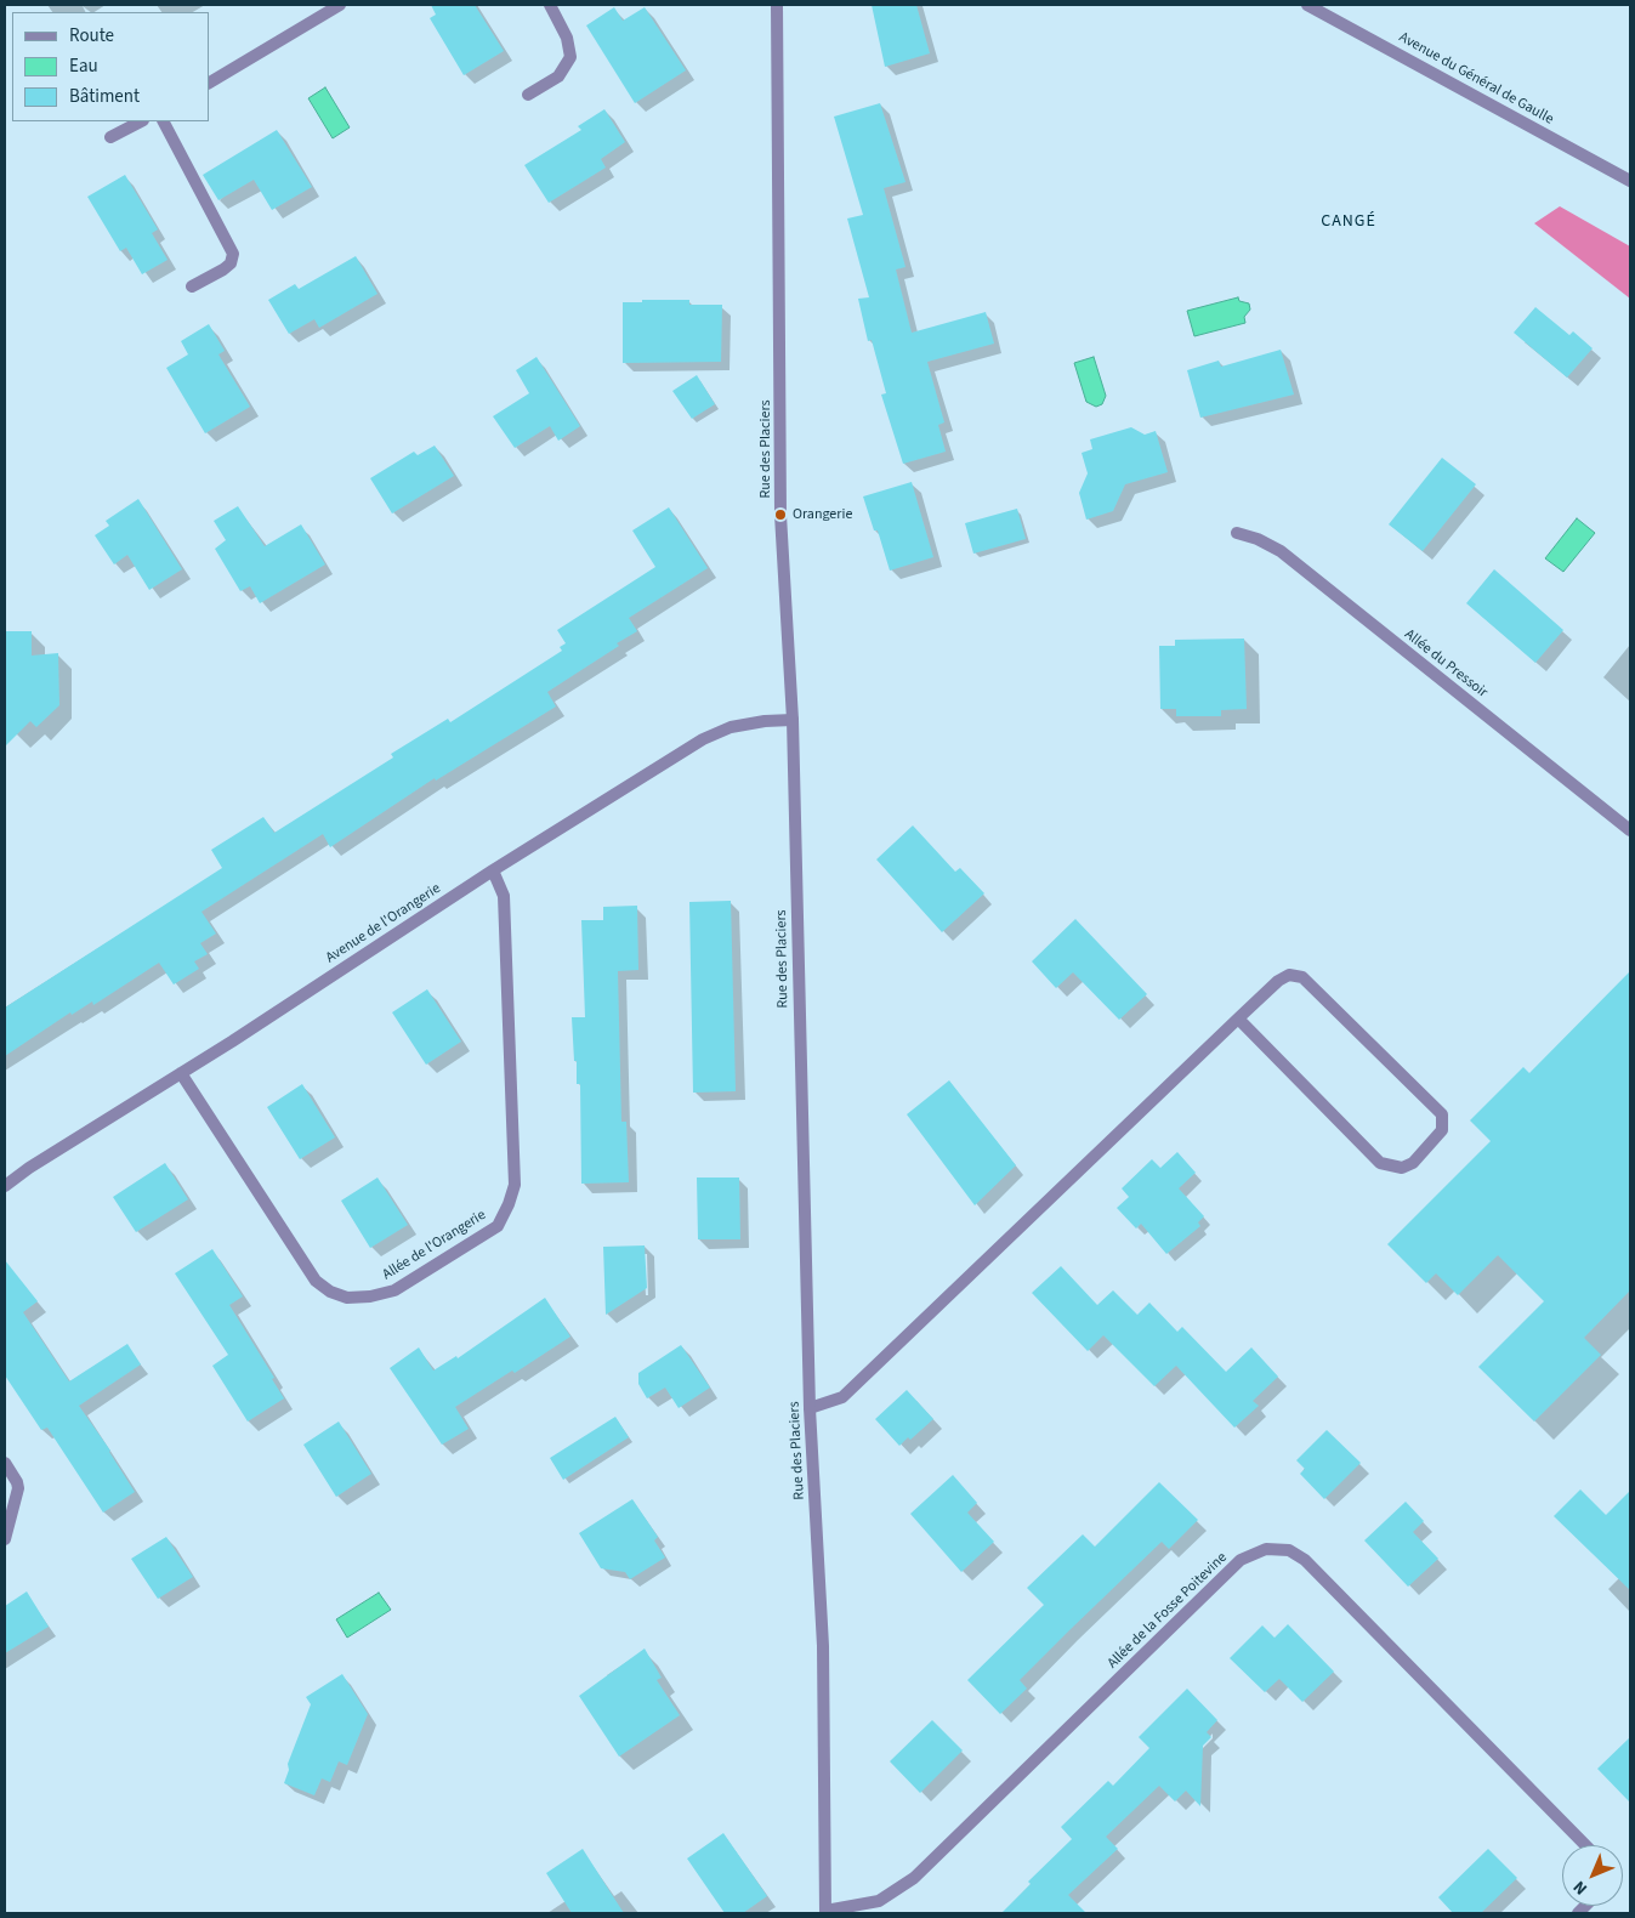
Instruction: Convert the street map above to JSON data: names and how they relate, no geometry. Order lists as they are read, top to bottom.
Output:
{
  "streets": {
    "street": [
      "Avenue du Général de Gaulle",
      "Rue des Placiers",
      "Allée du Pressoir",
      "Avenue de l'Orangerie",
      "Allée de l'Orangerie",
      "Allée de la Fosse Poitevine"
    ]
  },
  "crossings": [
    ["Rue des Placiers", "Avenue de l'Orangerie"],
    ["Rue des Placiers", "Allée de la Fosse Poitevine"],
    ["Avenue de l'Orangerie", "Allée de l'Orangerie"]
  ],
  "districts": ["CANGÉ"],
  "places": ["Orangerie"],
  "legend": ["Route", "Eau", "Bâtiment"],
  "north": "bottom left"
}
